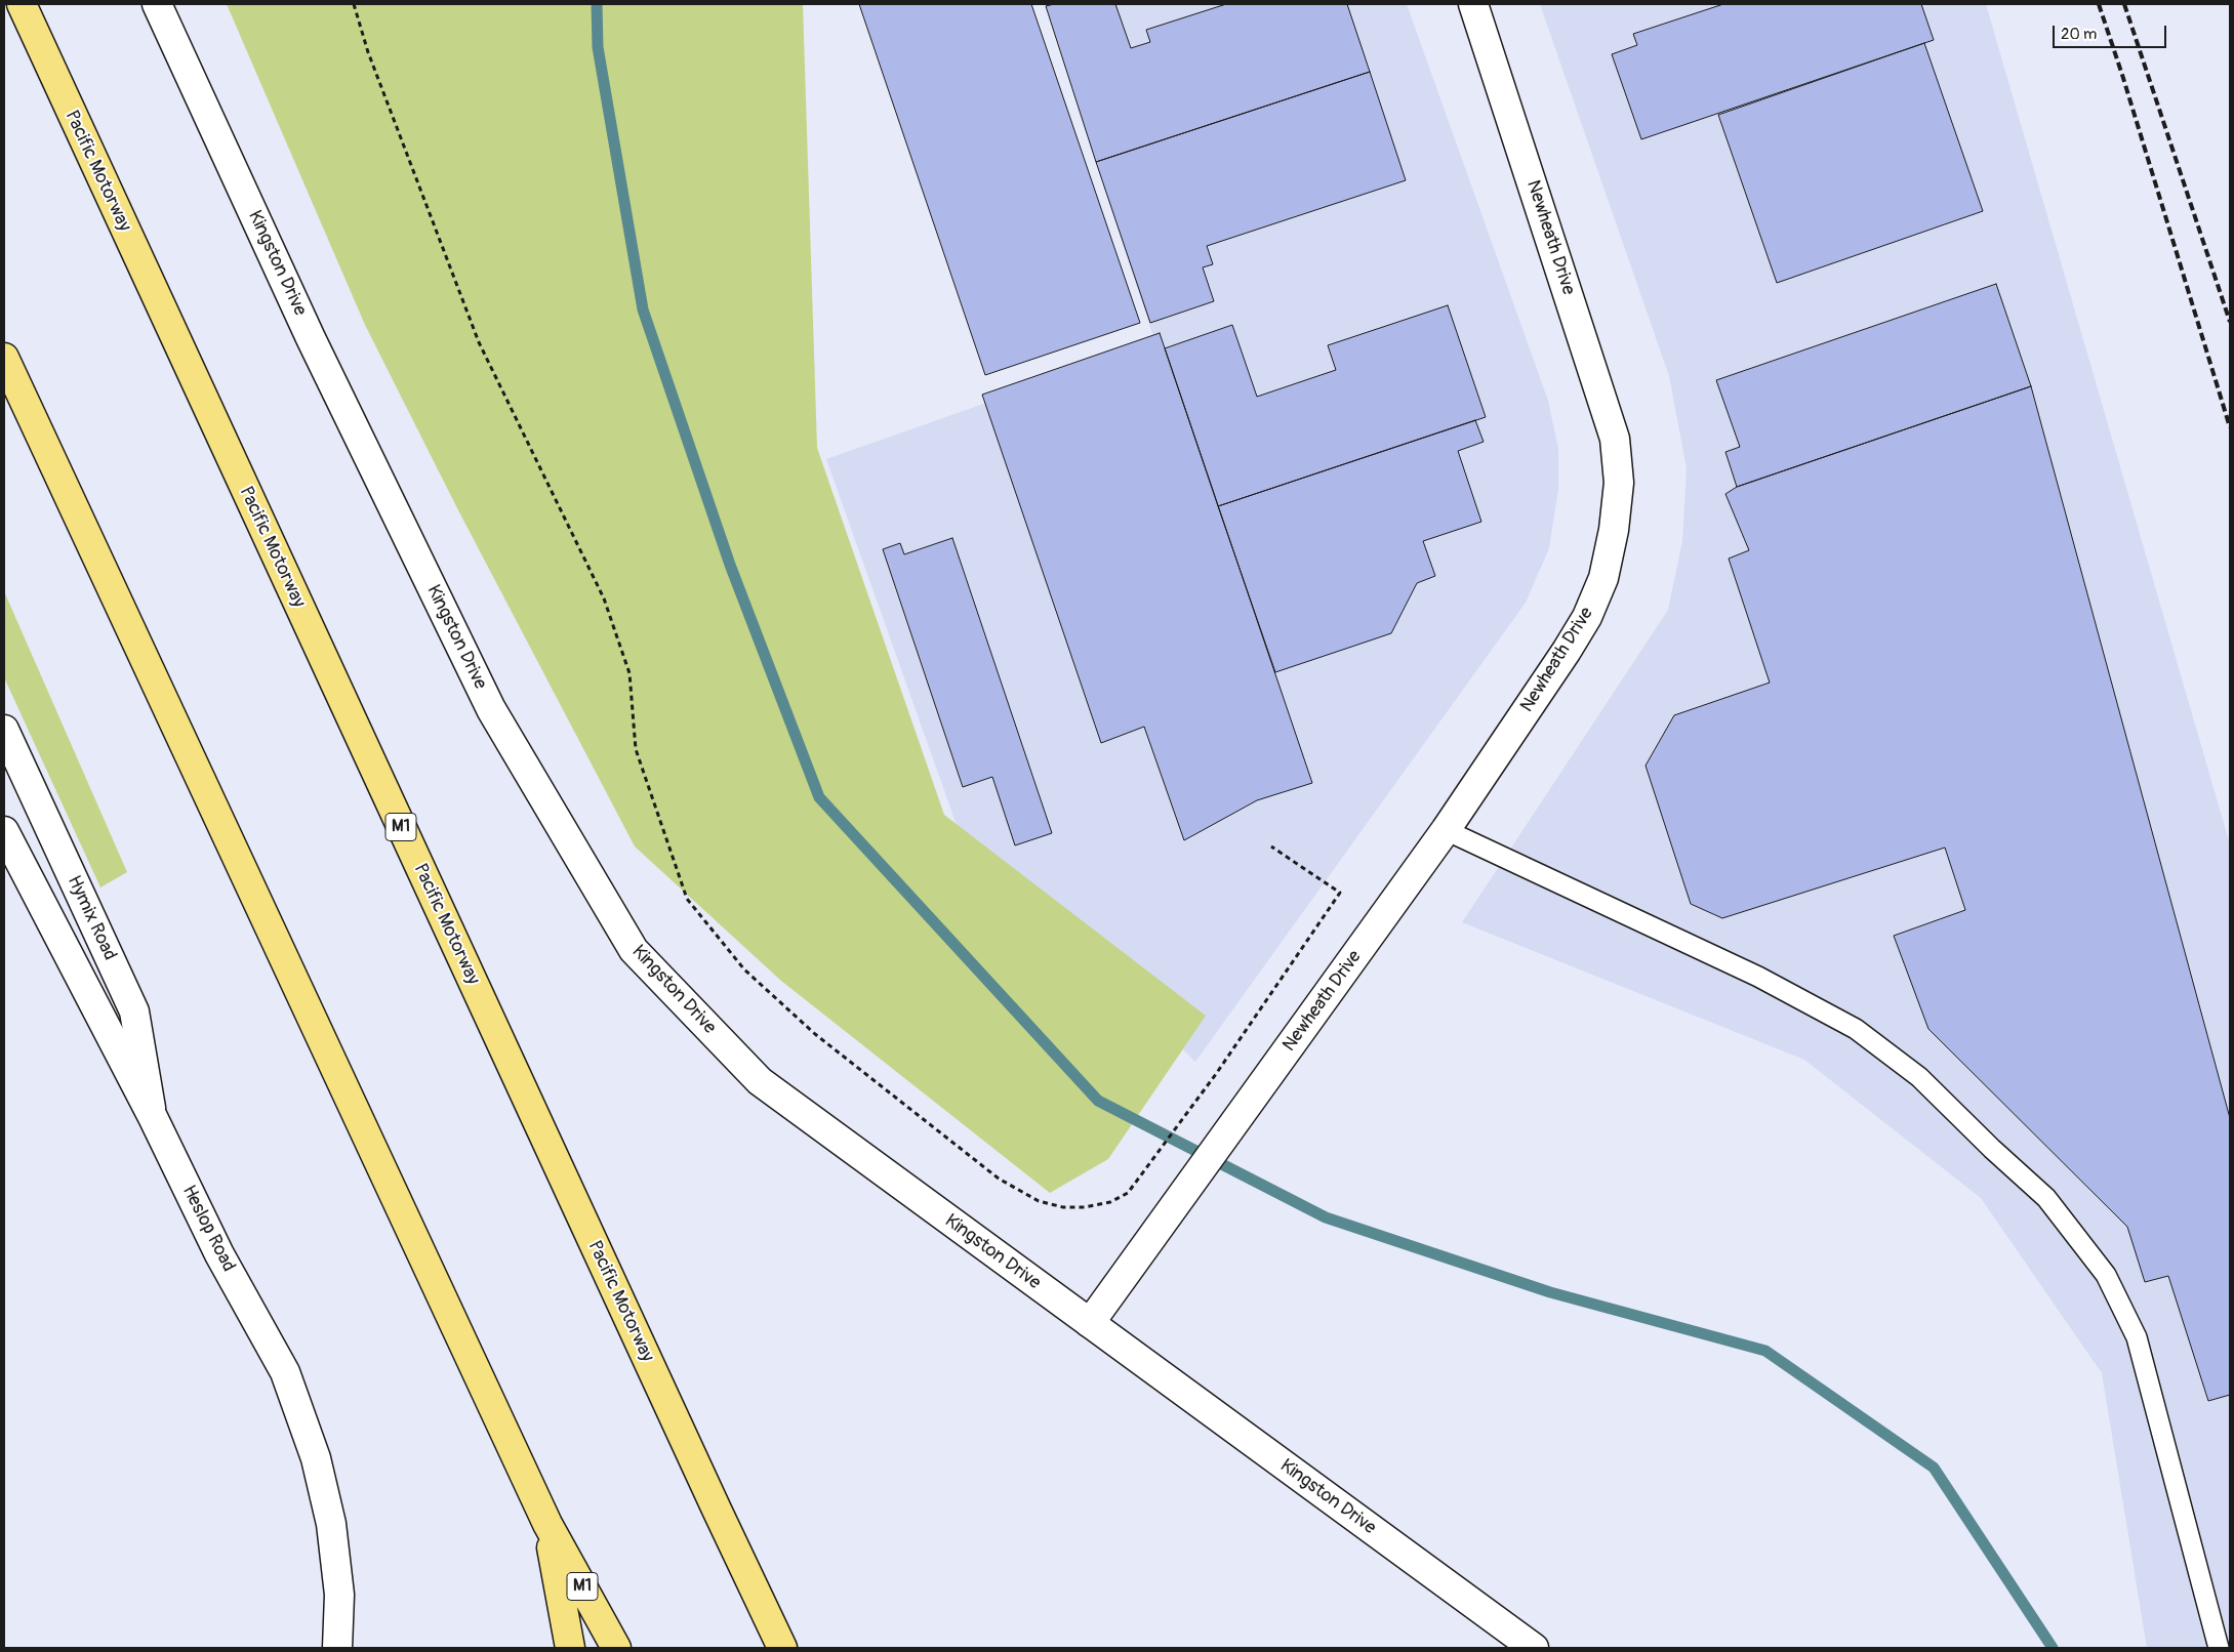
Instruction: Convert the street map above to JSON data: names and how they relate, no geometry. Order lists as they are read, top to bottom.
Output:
{
  "streets": {
    "highway": ["Pacific Motorway", "M1"],
    "street": [
      "Newheath Drive",
      "Kingston Drive",
      "Hymix Road",
      "Heslop Road"
    ]
  },
  "crossings": [
    ["Newheath Drive", "Kingston Drive"],
    ["Hymix Road", "Heslop Road"]
  ],
  "scale_bar": "20 m"
}
